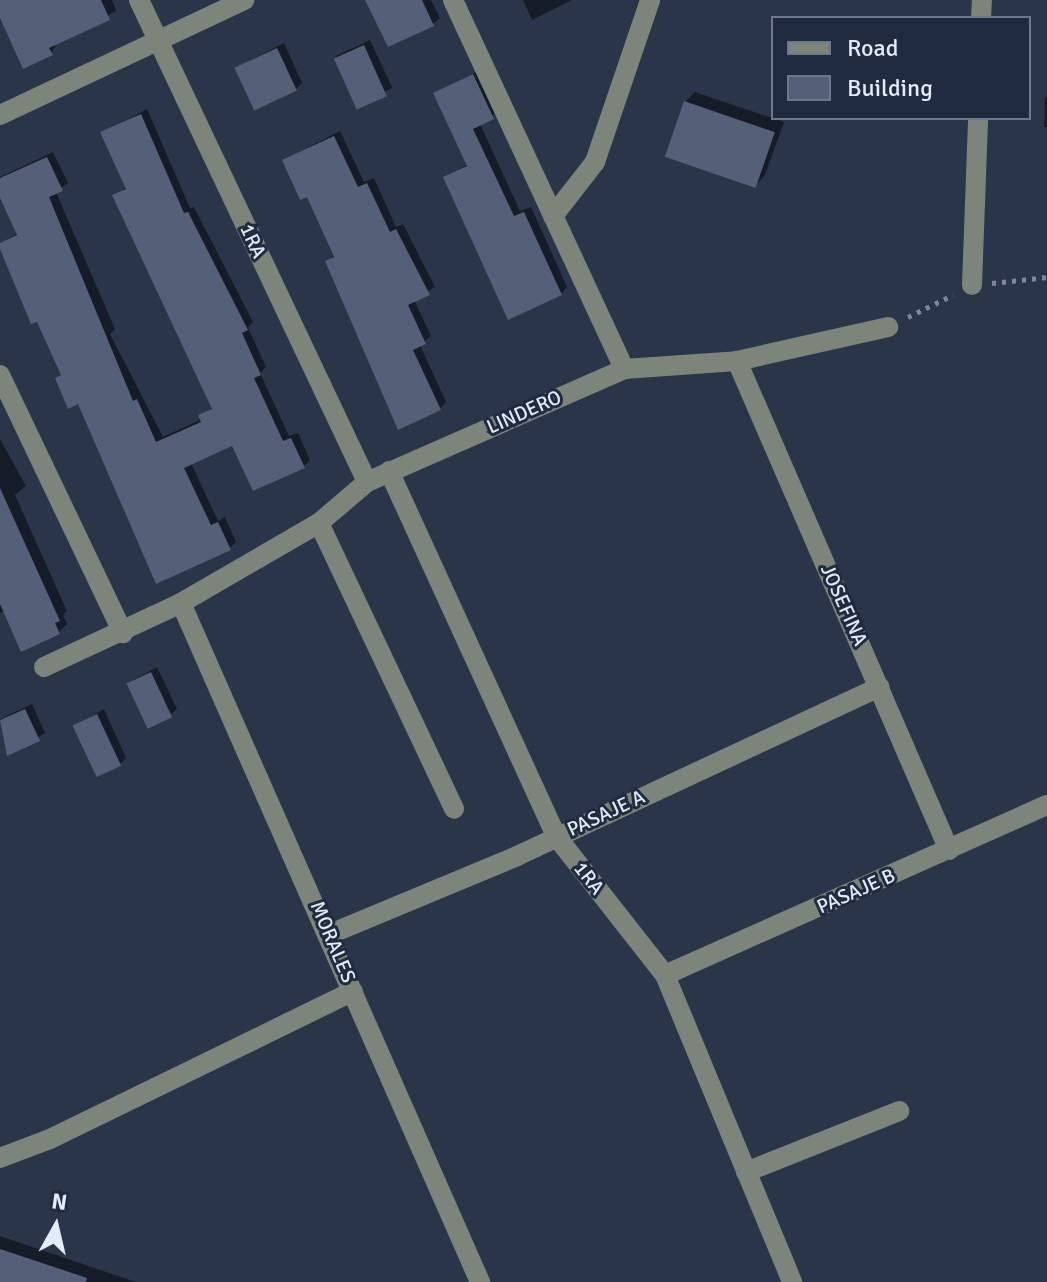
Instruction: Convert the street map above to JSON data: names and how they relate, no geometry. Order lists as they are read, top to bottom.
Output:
{
  "streets": {
    "street": [
      "1RA",
      "LINDERO",
      "JOSEFINA",
      "PASAJE A",
      "PASAJE B",
      "MORALES"
    ]
  },
  "crossings": [
    ["1RA", "LINDERO"],
    ["1RA", "PASAJE A"],
    ["1RA", "PASAJE B"],
    ["LINDERO", "JOSEFINA"],
    ["LINDERO", "MORALES"],
    ["JOSEFINA", "PASAJE A"],
    ["JOSEFINA", "PASAJE B"],
    ["PASAJE A", "MORALES"]
  ],
  "legend": ["Road", "Building"],
  "north": "top"
}
